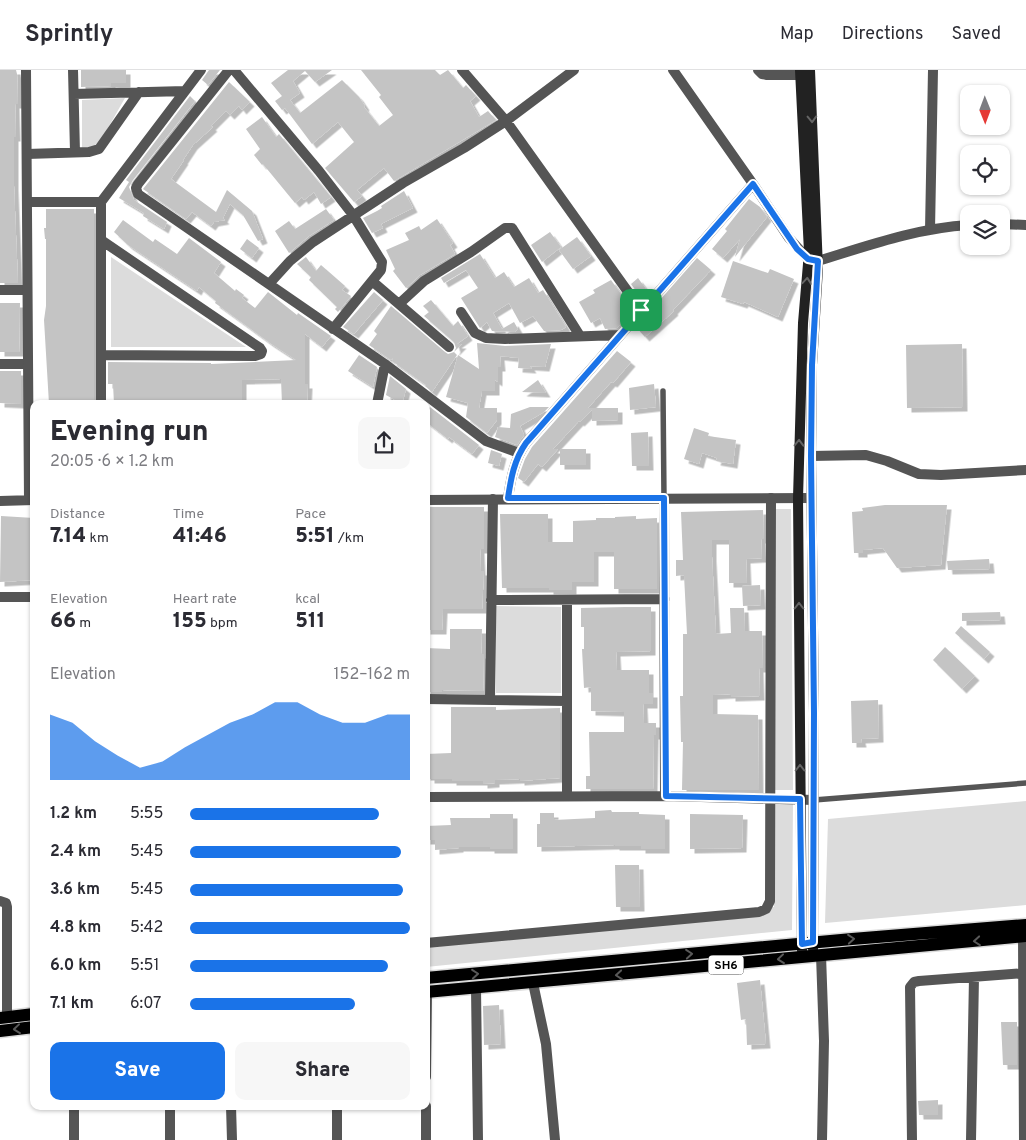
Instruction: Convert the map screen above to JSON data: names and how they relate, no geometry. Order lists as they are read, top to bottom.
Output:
{
  "streets": {
    "main road": ["SH6"]
  },
  "north": "bottom",
  "page": {
    "header": "Sprintly",
    "nav": ["Map", "Directions", "Saved"],
    "heading": ["Evening run", "20:05 · 6 × 1.2 km"],
    "stats": [
      ["Distance", "7.14 km"],
      ["Time", "41:46"],
      ["Pace", "5:51 /km"],
      ["Elevation", "66 m"],
      ["Heart rate", "155 bpm"],
      ["kcal", "511"]
    ],
    "chart": ["Elevation", "152–162 m"],
    "list": [
      {
        "name": "1.2 km",
        "note": "5:55"
      },
      {
        "name": "2.4 km",
        "note": "5:45"
      },
      {
        "name": "3.6 km",
        "note": "5:45"
      },
      {
        "name": "4.8 km",
        "note": "5:42"
      },
      {
        "name": "6.0 km",
        "note": "5:51"
      },
      {
        "name": "7.1 km",
        "note": "6:07"
      }
    ],
    "buttons": ["Save", "Share"]
  }
}
